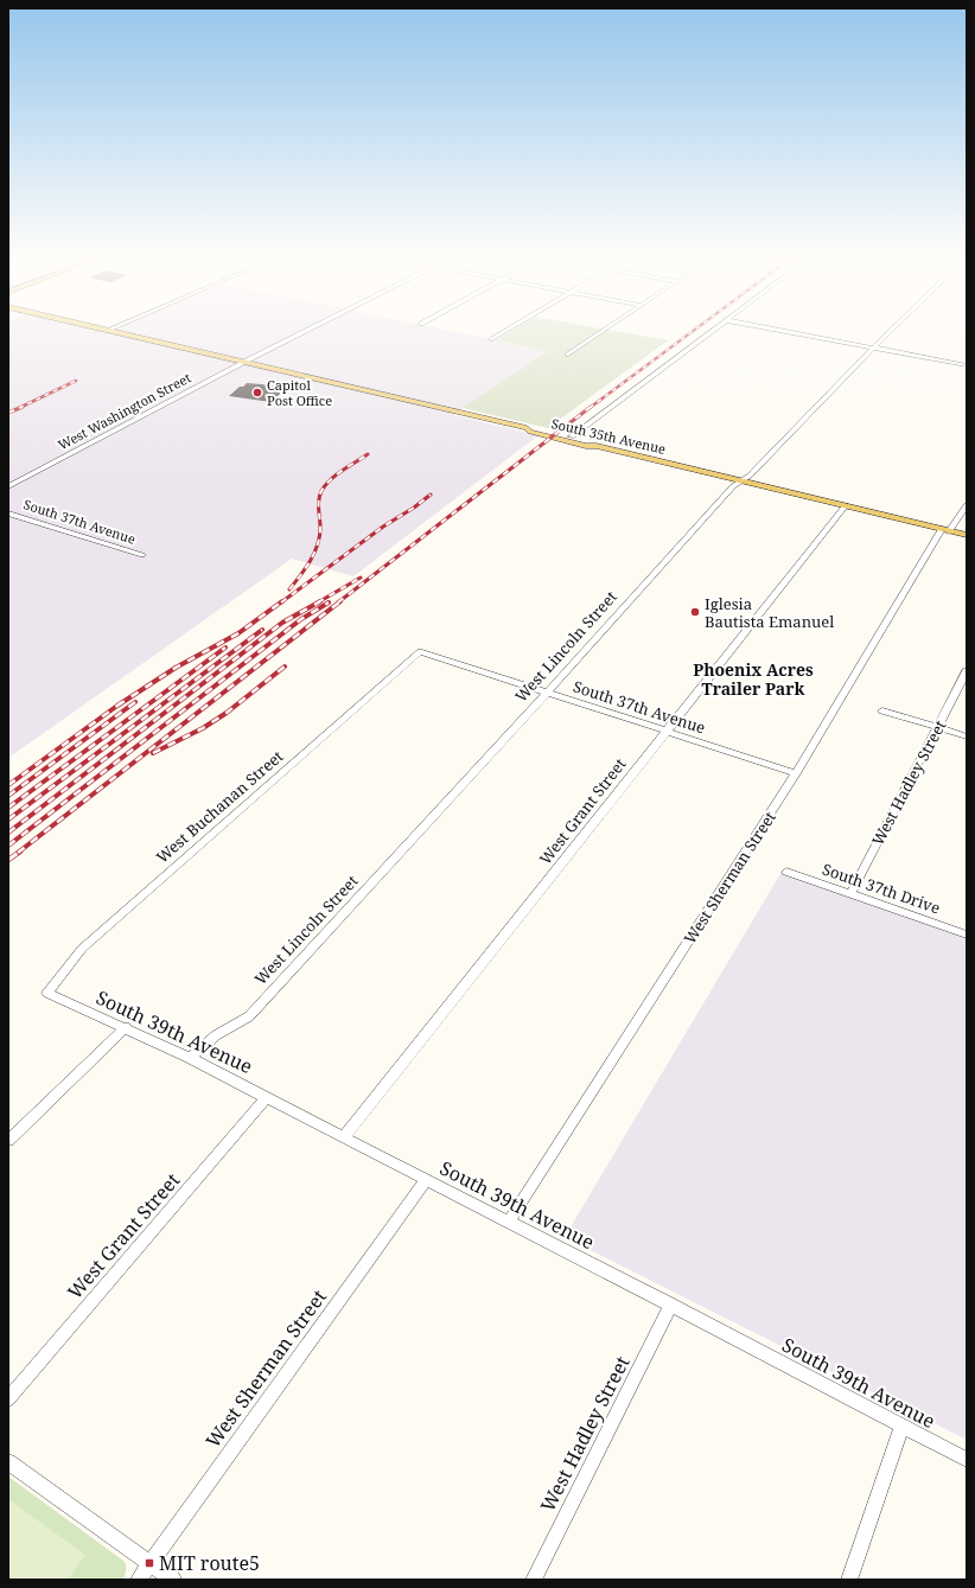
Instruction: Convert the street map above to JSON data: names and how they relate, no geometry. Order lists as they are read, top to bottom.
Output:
{
  "streets": {
    "main road": ["South 35th Avenue"],
    "street": [
      "West Washington Street",
      "South 37th Avenue",
      "West Lincoln Street",
      "West Hadley Street",
      "West Buchanan Street",
      "West Grant Street",
      "West Sherman Street",
      "South 37th Drive",
      "South 39th Avenue"
    ]
  },
  "crossings": [
    ["West Washington Street", "South 35th Avenue"],
    ["South 35th Avenue", "West Lincoln Street"],
    ["South 35th Avenue", "West Grant Street"],
    ["South 35th Avenue", "West Sherman Street"],
    ["South 37th Avenue", "West Lincoln Street"],
    ["South 37th Avenue", "West Buchanan Street"],
    ["South 37th Avenue", "West Grant Street"],
    ["South 37th Avenue", "West Sherman Street"],
    ["West Lincoln Street", "South 39th Avenue"],
    ["West Hadley Street", "South 37th Drive"],
    ["West Hadley Street", "South 39th Avenue"],
    ["West Buchanan Street", "South 39th Avenue"],
    ["West Grant Street", "South 39th Avenue"],
    ["West Sherman Street", "South 39th Avenue"]
  ],
  "districts": ["Phoenix Acres Trailer Park"],
  "places": {
    "other": ["Capitol Post Office", "Iglesia Bautista Emanuel"],
    "transit": ["MIT route5"]
  }
}
